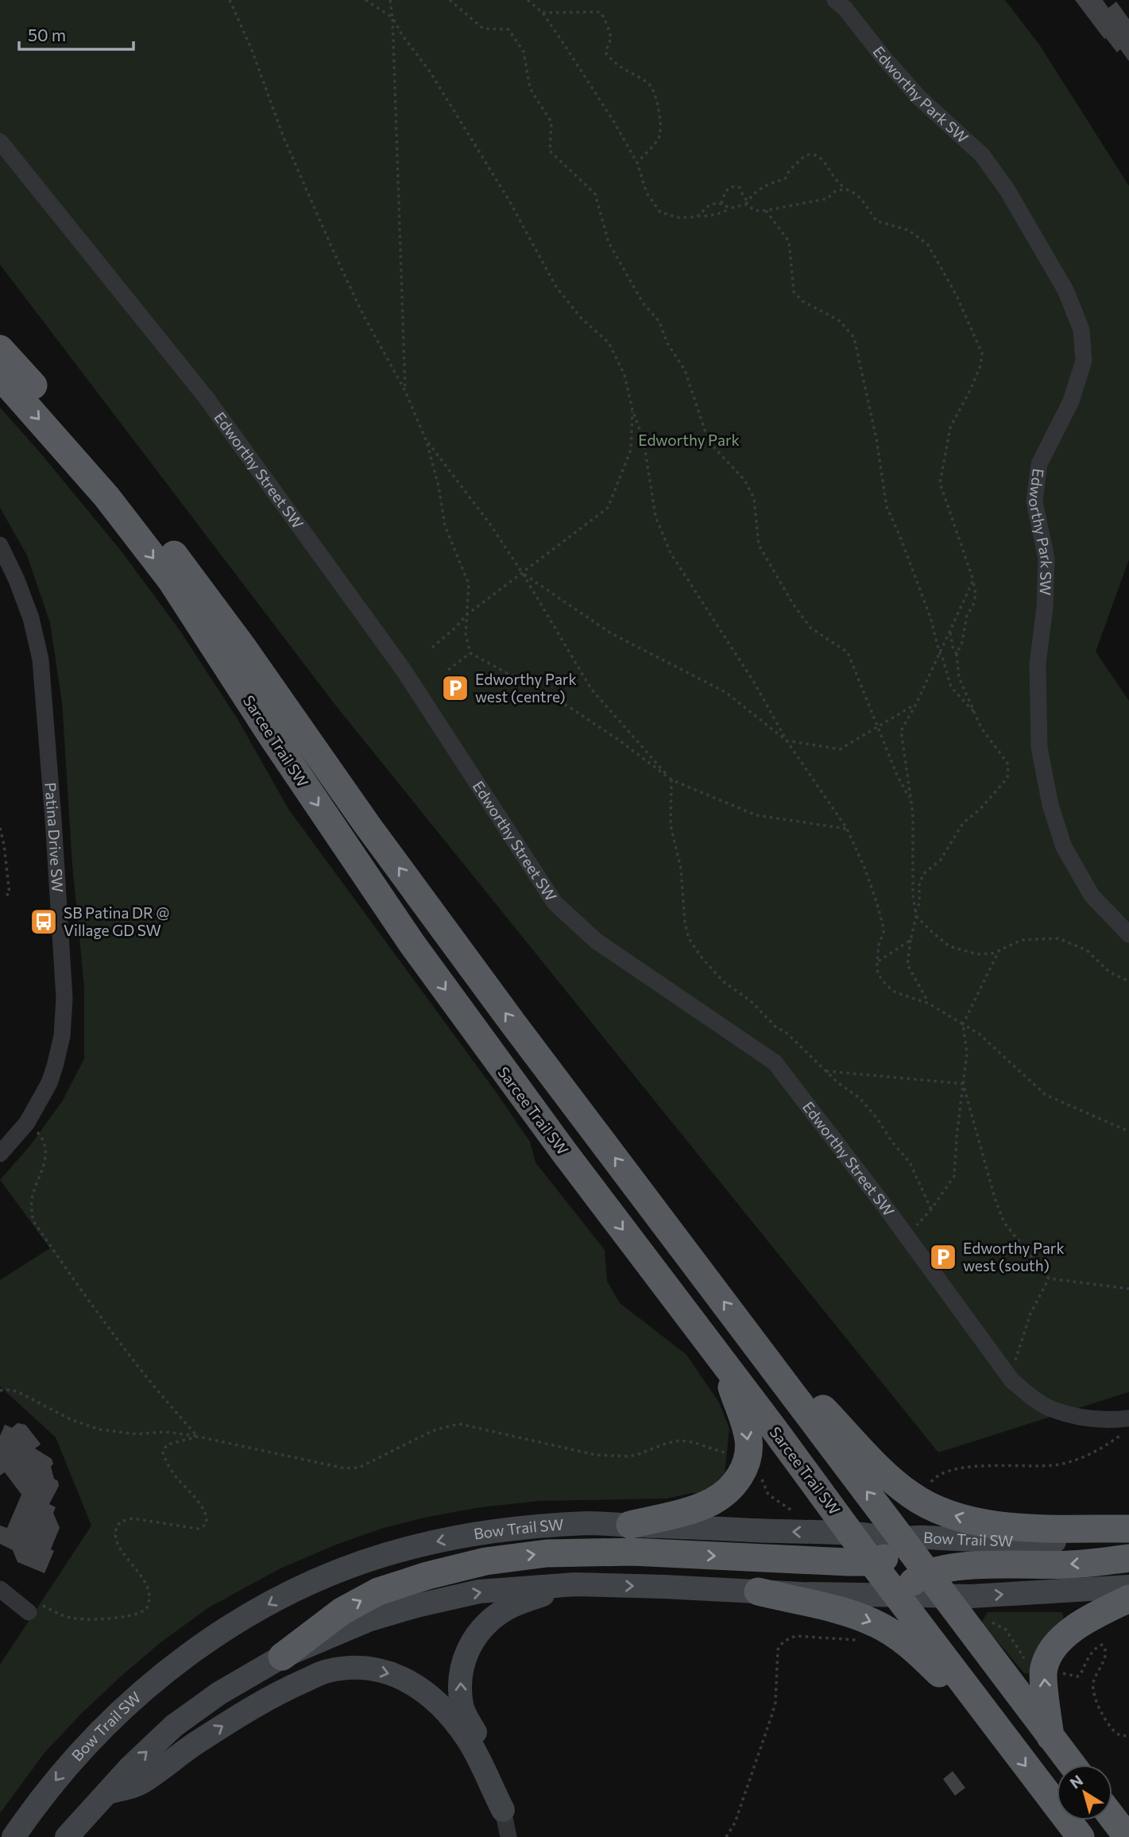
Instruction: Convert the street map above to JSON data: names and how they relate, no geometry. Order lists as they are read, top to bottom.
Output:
{
  "streets": {
    "highway": ["Sarcee Trail SW"],
    "main road": ["Bow Trail SW"],
    "street": ["Edworthy Park SW", "Edworthy Street SW", "Patina Drive SW"]
  },
  "crossings": [
    ["Sarcee Trail SW", "Bow Trail SW"]
  ],
  "parks": ["Edworthy Park"],
  "places": {
    "parking": ["Edworthy Park west (centre)", "Edworthy Park west (south)"],
    "bus stop": ["SB Patina DR @ Village GD SW"]
  },
  "scale_bar": "50 m",
  "north": "top left"
}
